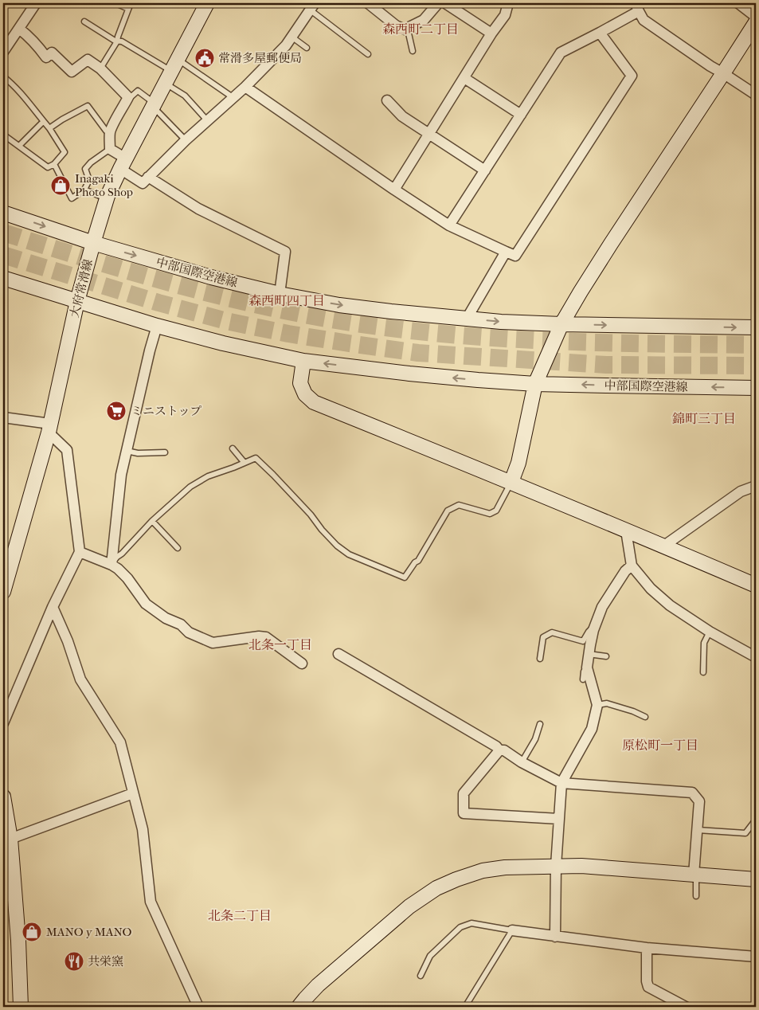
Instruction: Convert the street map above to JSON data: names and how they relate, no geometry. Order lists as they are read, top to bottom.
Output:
{
  "streets": {
    "main road": ["中部国際空港線", "大府常滑線"]
  },
  "crossings": [
    ["中部国際空港線", "大府常滑線"]
  ],
  "districts": [
    "森西町二丁目",
    "森西町四丁目",
    "錦町三丁目",
    "北条一丁目",
    "原松町一丁目",
    "北条二丁目"
  ],
  "places": {
    "public building": ["常滑多屋郵便局"],
    "shop": ["Inagaki Photo Shop", "MANO y MANO"],
    "supermarket": ["ミニストップ"],
    "restaurant": ["共栄窯"]
  }
}
